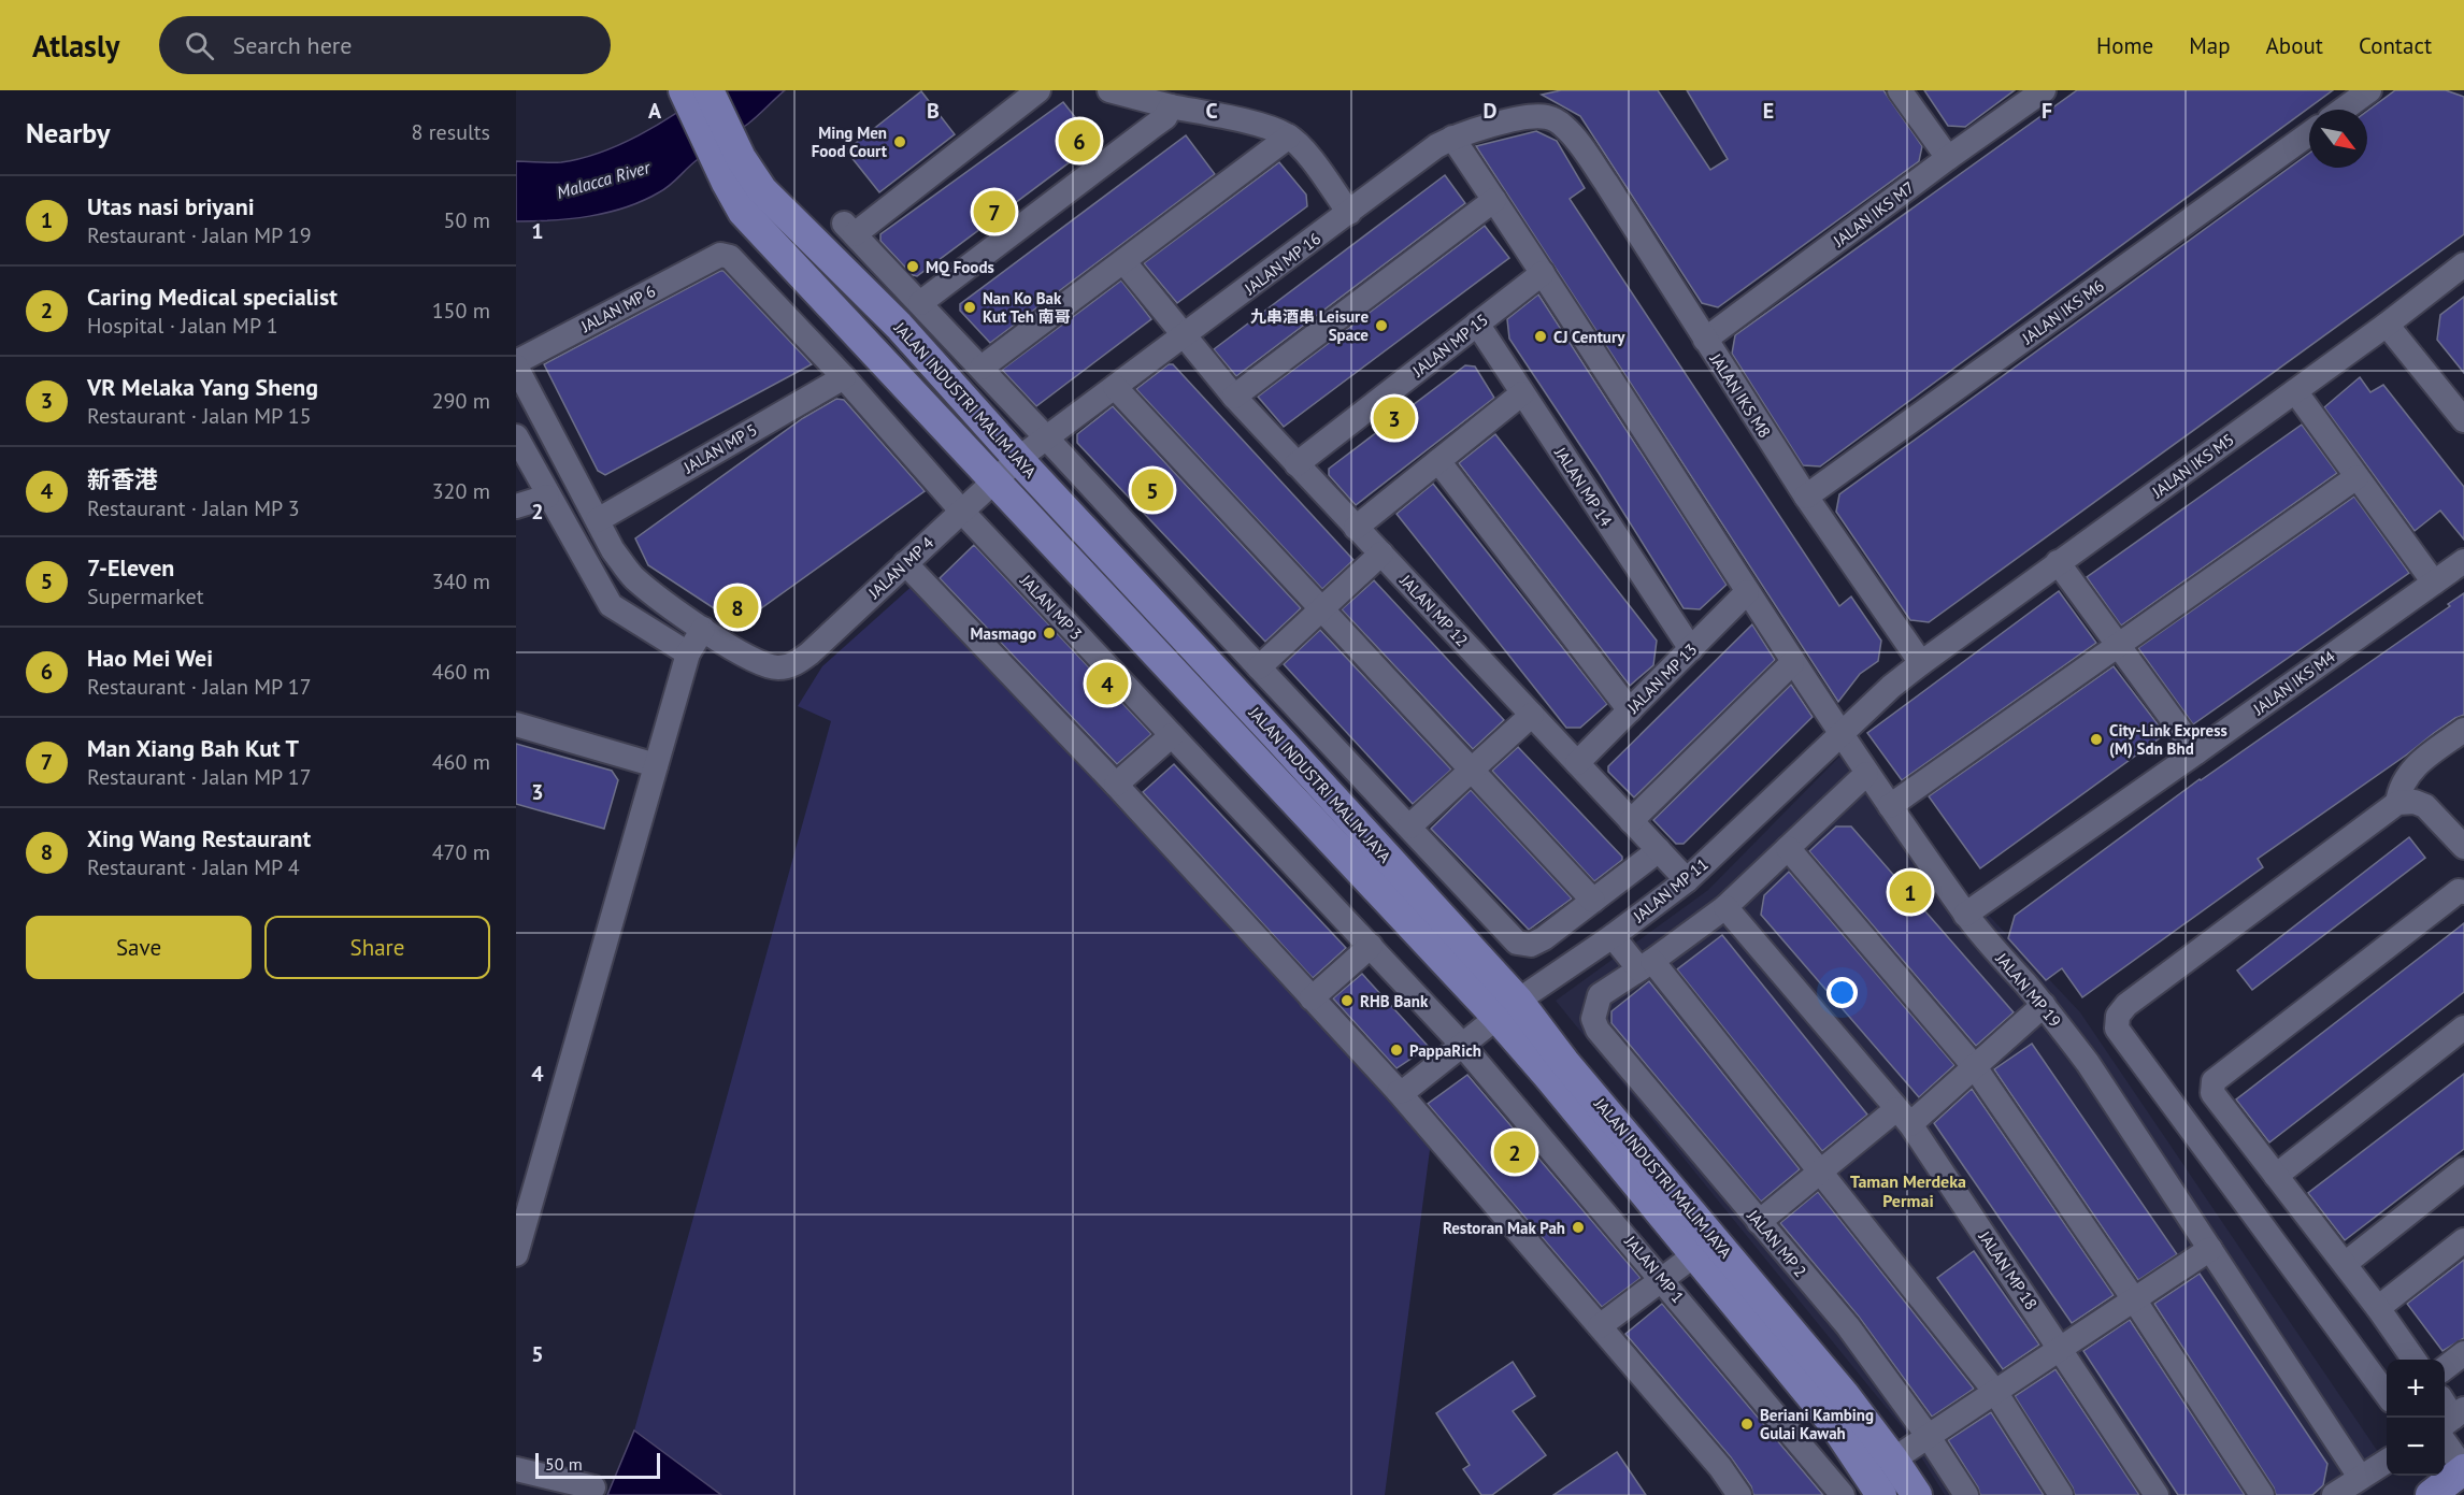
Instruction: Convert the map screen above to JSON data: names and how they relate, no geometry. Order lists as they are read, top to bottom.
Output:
{
  "streets": {
    "main road": ["JALAN INDUSTRI MALIM JAYA"],
    "street": [
      "JALAN IKS M7",
      "JALAN MP 16",
      "JALAN MP 6",
      "JALAN IKS M6",
      "JALAN MP 15",
      "JALAN IKS M8",
      "JALAN MP 5",
      "JALAN IKS M5",
      "JALAN MP 14",
      "JALAN MP 4",
      "JALAN MP 3",
      "JALAN MP 12",
      "JALAN MP 13",
      "JALAN IKS M4",
      "JALAN MP 11",
      "JALAN MP 19",
      "JALAN MP 2",
      "JALAN MP 1",
      "JALAN MP 18"
    ]
  },
  "crossings": [
    ["JALAN IKS M7", "JALAN IKS M8"],
    ["JALAN MP 16", "JALAN IKS M8"],
    ["JALAN MP 16", "JALAN INDUSTRI MALIM JAYA"],
    ["JALAN MP 16", "JALAN MP 4"],
    ["JALAN MP 16", "JALAN MP 12"],
    ["JALAN MP 16", "JALAN MP 19"],
    ["JALAN MP 6", "JALAN MP 3"],
    ["JALAN IKS M6", "JALAN IKS M8"],
    ["JALAN MP 15", "JALAN MP 14"],
    ["JALAN MP 15", "JALAN MP 12"],
    ["JALAN MP 15", "JALAN MP 19"],
    ["JALAN IKS M8", "JALAN IKS M5"],
    ["JALAN IKS M8", "JALAN MP 11"],
    ["JALAN INDUSTRI MALIM JAYA", "JALAN MP 4"],
    ["JALAN INDUSTRI MALIM JAYA", "JALAN MP 11"],
    ["JALAN MP 5", "JALAN MP 3"],
    ["JALAN IKS M5", "JALAN MP 11"],
    ["JALAN MP 14", "JALAN MP 13"],
    ["JALAN MP 4", "JALAN MP 3"],
    ["JALAN MP 3", "JALAN MP 11"],
    ["JALAN MP 3", "JALAN MP 1"],
    ["JALAN MP 12", "JALAN MP 13"],
    ["JALAN MP 12", "JALAN MP 11"],
    ["JALAN MP 13", "JALAN MP 19"],
    ["JALAN IKS M4", "JALAN MP 19"],
    ["JALAN MP 11", "JALAN MP 19"],
    ["JALAN MP 11", "JALAN MP 1"]
  ],
  "districts": ["Taman Merdeka Permai"],
  "water": ["Malacca River"],
  "places": [
    "Ming Men Food Court",
    "MQ Foods",
    "Nan Ko Bak Kut Teh 南哥",
    "九串酒串 Leisure Space",
    "CJ Century",
    "Masmago",
    "City-Link Express (M) Sdn Bhd",
    "RHB Bank",
    "PappaRich",
    "Restoran Mak Pah",
    "Beriani Kambing Gulai Kawah"
  ],
  "scale_bar": "50 m",
  "north": "bottom right",
  "page": {
    "header": "Atlasly",
    "search": "Search here",
    "nav": [
      "Home",
      "Map",
      "About",
      "Contact"
    ],
    "heading": ["Nearby", "8 results"],
    "pins": [
      "6",
      "7",
      "3",
      "5",
      "8",
      "4",
      "1",
      "2"
    ],
    "list": [
      {
        "mark": "1",
        "name": "Utas nasi briyani",
        "note": "Restaurant · Jalan MP 19",
        "value": "50 m"
      },
      {
        "mark": "2",
        "name": "Caring Medical specialist",
        "note": "Hospital · Jalan MP 1",
        "value": "150 m"
      },
      {
        "mark": "3",
        "name": "VR Melaka Yang Sheng",
        "note": "Restaurant · Jalan MP 15",
        "value": "290 m"
      },
      {
        "mark": "4",
        "name": "新香港",
        "note": "Restaurant · Jalan MP 3",
        "value": "320 m"
      },
      {
        "mark": "5",
        "name": "7-Eleven",
        "note": "Supermarket",
        "value": "340 m"
      },
      {
        "mark": "6",
        "name": "Hao Mei Wei",
        "note": "Restaurant · Jalan MP 17",
        "value": "460 m"
      },
      {
        "mark": "7",
        "name": "Man Xiang Bah Kut T",
        "note": "Restaurant · Jalan MP 17",
        "value": "460 m"
      },
      {
        "mark": "8",
        "name": "Xing Wang Restaurant",
        "note": "Restaurant · Jalan MP 4",
        "value": "470 m"
      }
    ],
    "buttons": ["Save", "Share"],
    "map_buttons": ["+", "−"],
    "scale": "50 m"
  },
  "grid": {
    "columns": [
      "A",
      "B",
      "C",
      "D",
      "E",
      "F"
    ],
    "rows": [
      "1",
      "2",
      "3",
      "4",
      "5"
    ]
  }
}
